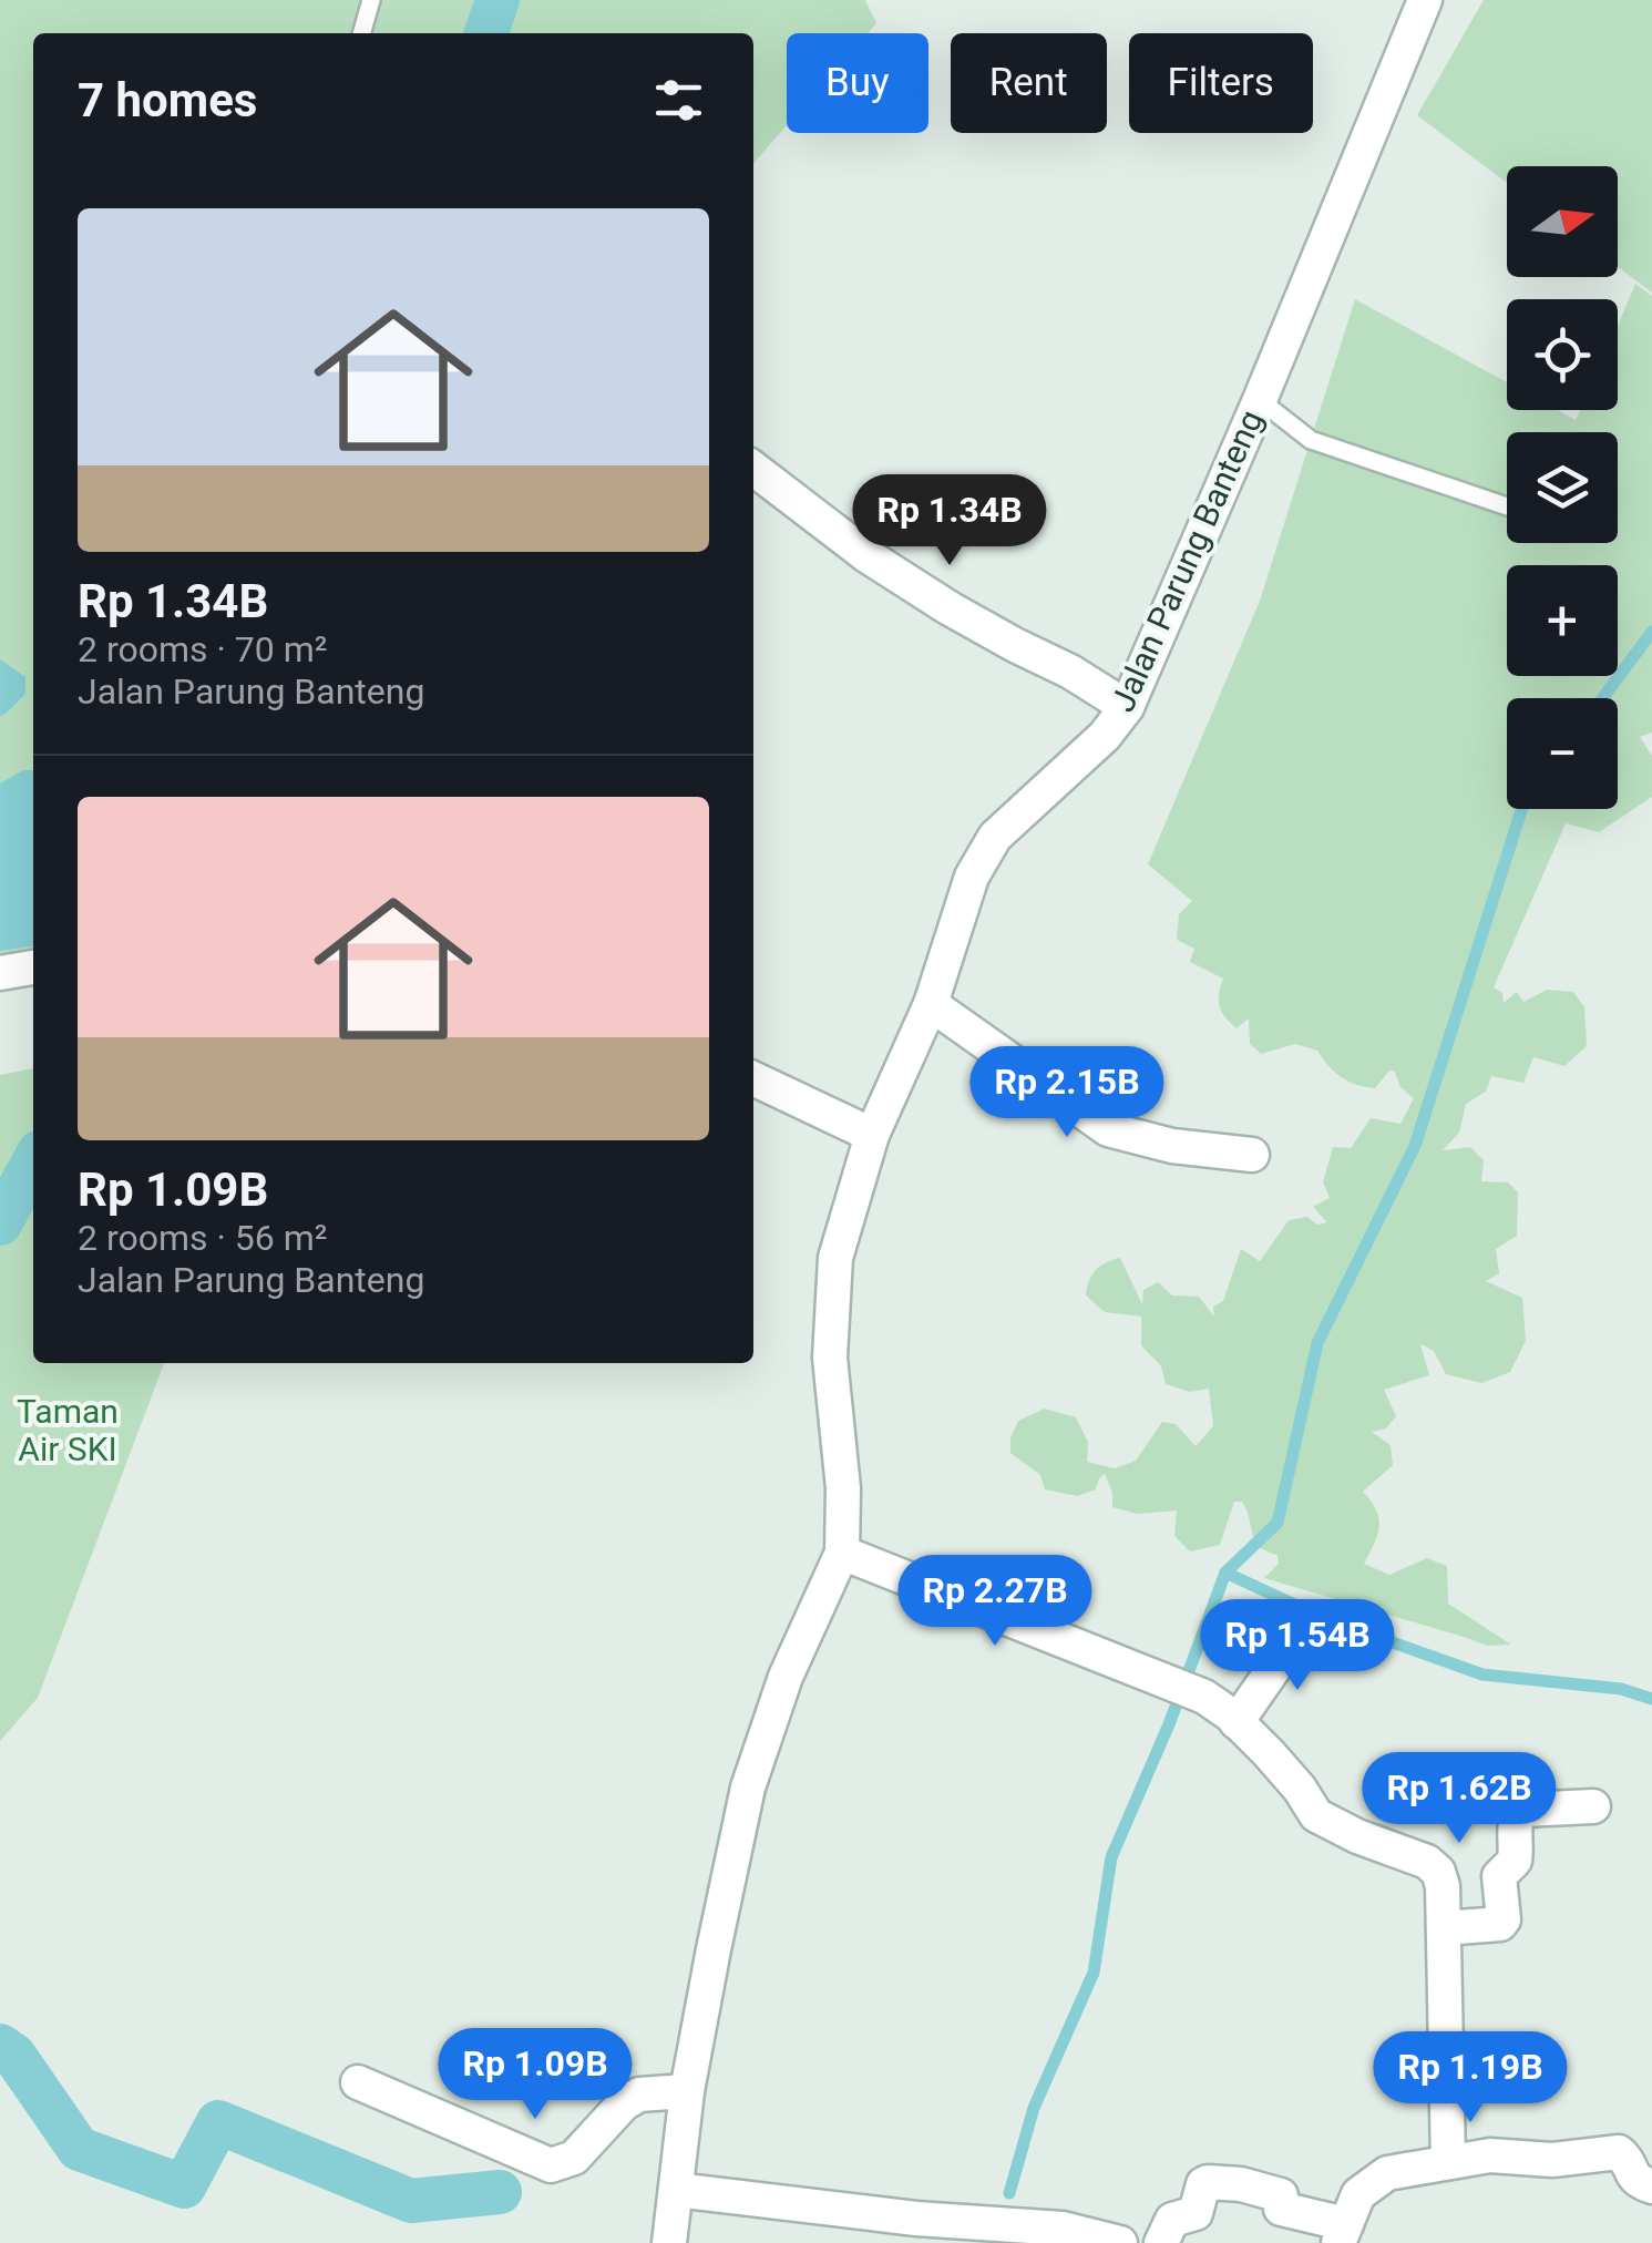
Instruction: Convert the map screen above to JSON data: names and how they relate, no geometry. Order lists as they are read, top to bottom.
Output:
{
  "streets": {
    "street": ["Jalan Parung Banteng"]
  },
  "parks": ["Taman Air SKI"],
  "north": "right",
  "page": {
    "chip": ["Buy", "Rent", "Filters"],
    "heading": "7 homes",
    "map_buttons": ["+", "−"],
    "list": [
      {
        "name": "Rp 1.34B",
        "note": "2 rooms · 70 m² · Jalan Parung Banteng"
      },
      {
        "name": "Rp 1.09B",
        "note": "2 rooms · 56 m² · Jalan Parung Banteng"
      }
    ],
    "price": [
      "Rp 1.34B",
      "Rp 2.15B",
      "Rp 2.27B",
      "Rp 1.54B",
      "Rp 1.62B",
      "Rp 1.09B",
      "Rp 1.19B"
    ]
  }
}
